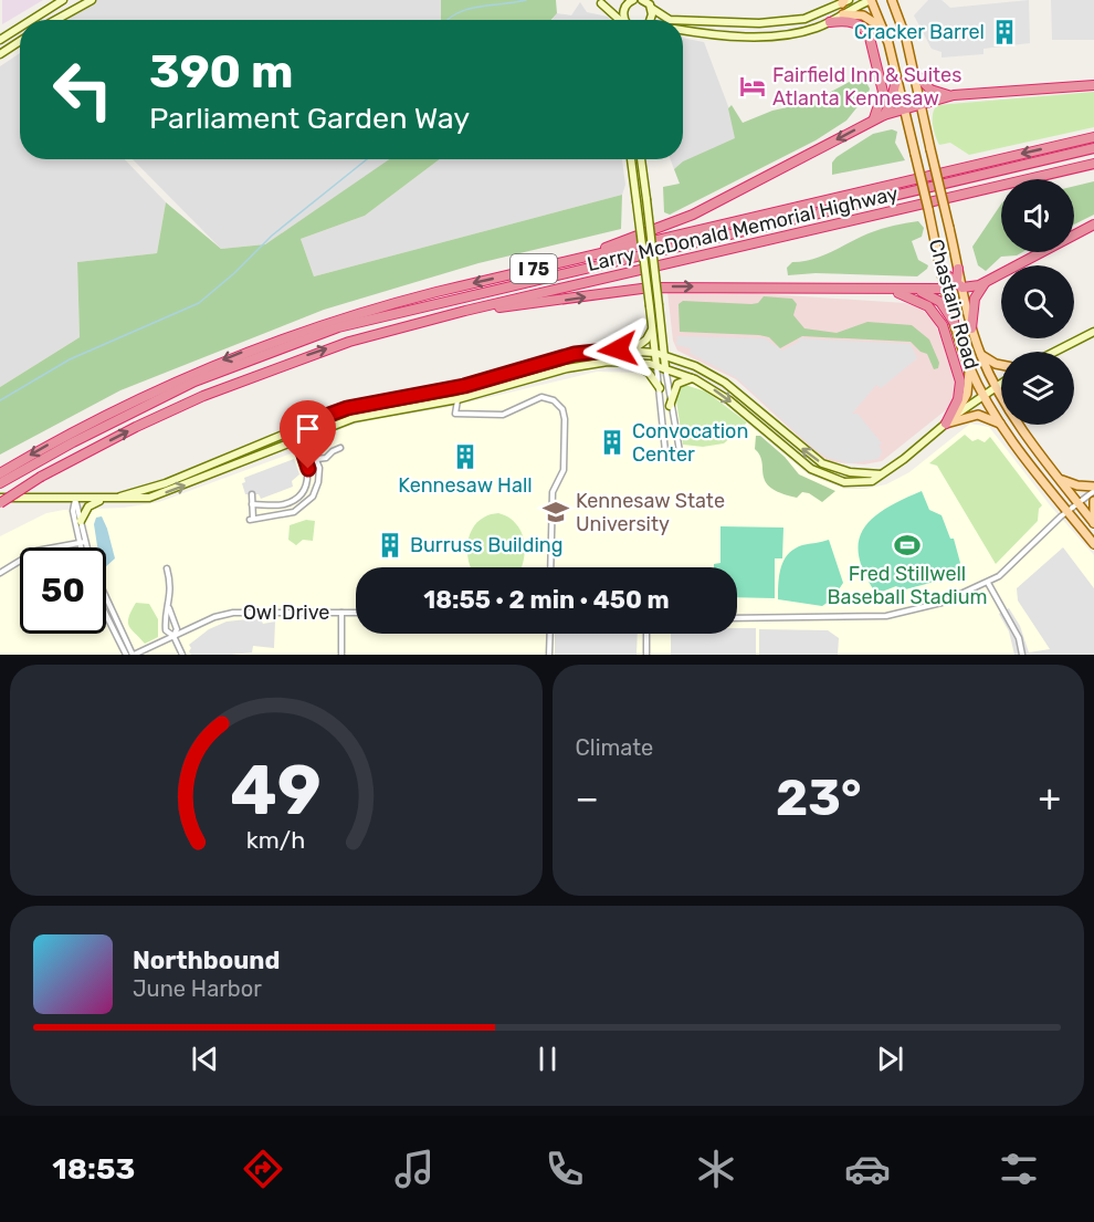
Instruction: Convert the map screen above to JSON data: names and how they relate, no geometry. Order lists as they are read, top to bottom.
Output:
{
  "streets": {
    "highway": ["Larry McDonald Memorial Highway", "I 75"],
    "main road": ["Chastain Road"],
    "street": ["Owl Drive"]
  },
  "places": {
    "building": [
      "Cracker Barrel",
      "Convocation Center",
      "Kennesaw Hall",
      "Burruss Building"
    ],
    "hotel": ["Fairfield Inn & Suites Atlanta Kennesaw"],
    "school or university": ["Kennesaw State University"],
    "sports": ["Fred Stillwell Baseball Stadium"]
  },
  "page": {
    "turn": ["390 m", "Parliament Garden Way"],
    "limit": "50",
    "trip": "18:55 · 2 min · 450 m",
    "tile": "Climate",
    "heat": ["−", "23°", "+"],
    "song": ["Northbound", "June Harbor"],
    "tabs": "18:53",
    "gauge": ["49", "km/h"]
  }
}
